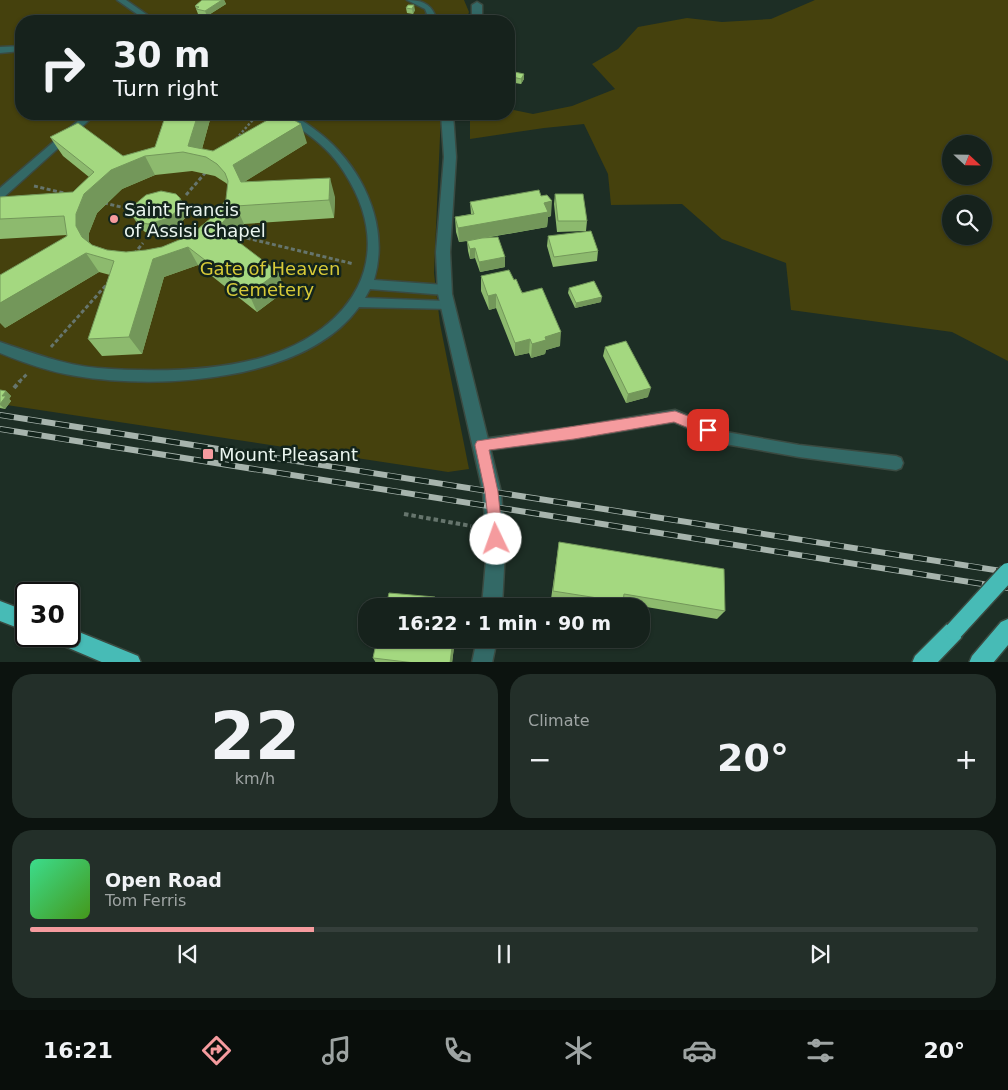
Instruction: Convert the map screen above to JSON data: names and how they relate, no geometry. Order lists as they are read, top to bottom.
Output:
{
  "parks": ["Gate of Heaven Cemetery"],
  "places": {
    "other": ["Saint Francis of Assisi Chapel"],
    "transit": ["Mount Pleasant"]
  },
  "north": "right",
  "page": {
    "turn": ["30 m", "Turn right"],
    "limit": "30",
    "trip": "16:22 · 1 min · 90 m",
    "tile": [
      ["22", "km/h"],
      "Climate"
    ],
    "heat": ["−", "20°", "+"],
    "song": ["Open Road", "Tom Ferris"],
    "tabs": ["16:21", "20°"]
  }
}
